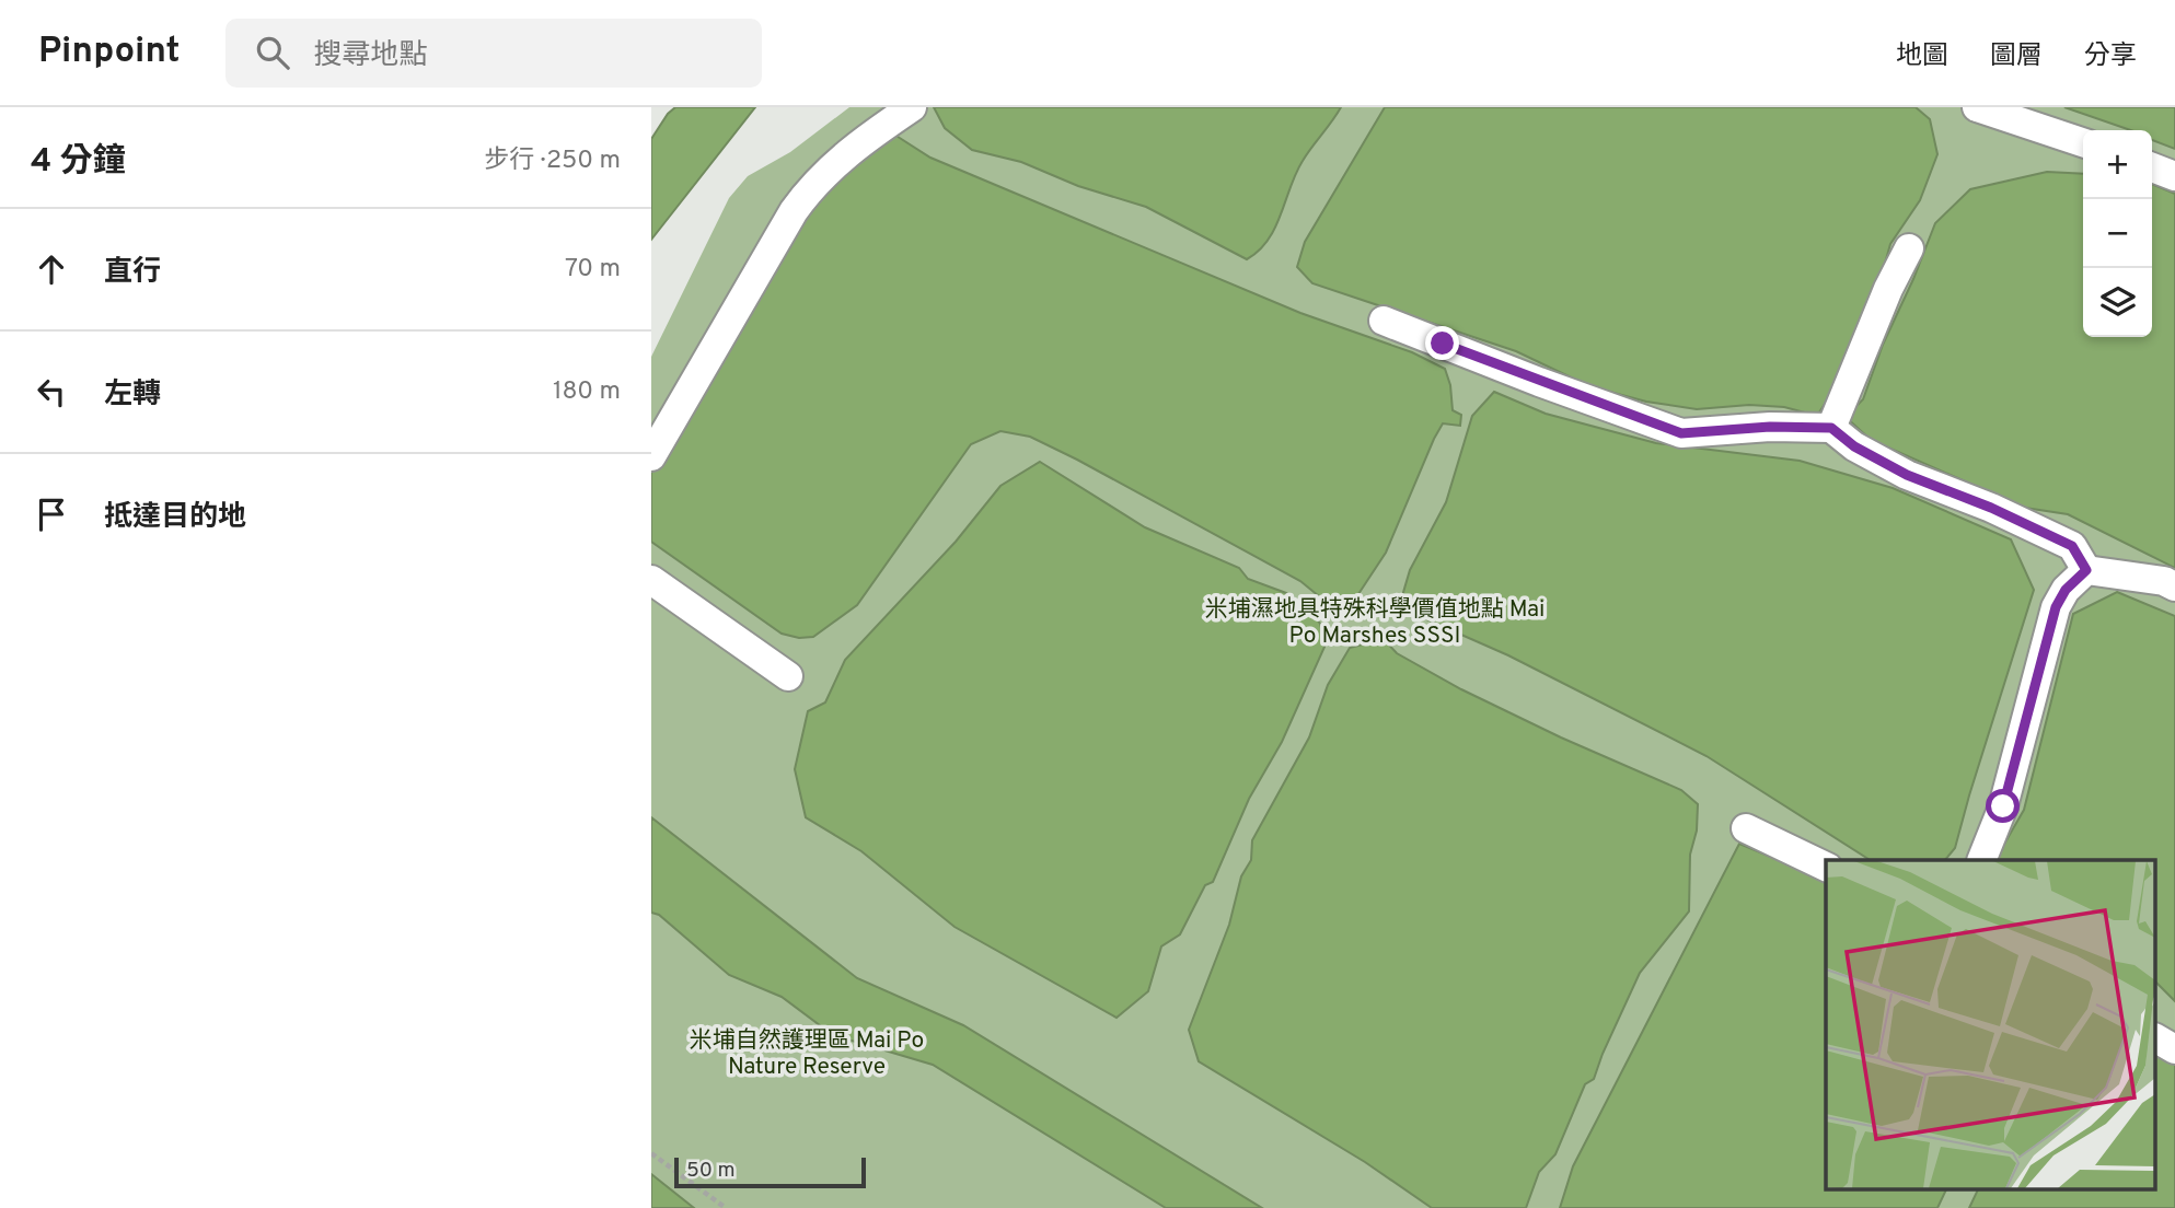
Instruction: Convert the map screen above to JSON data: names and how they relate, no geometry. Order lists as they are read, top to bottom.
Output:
{
  "parks": ["米埔濕地具特殊科學價值地點 Mai Po Marshes SSSI", "米埔自然護理區 Mai Po Nature Reserve"],
  "scale_bar": "50 m",
  "page": {
    "header": "Pinpoint",
    "search": "搜尋地點",
    "nav": ["地圖", "圖層", "分享"],
    "heading": ["4 分鐘", "步行 · 250 m"],
    "map_buttons": ["+", "−"],
    "list": [
      ["直行", "70 m"],
      ["左轉", "180 m"],
      "抵達目的地"
    ],
    "scale": "50 m"
  }
}
